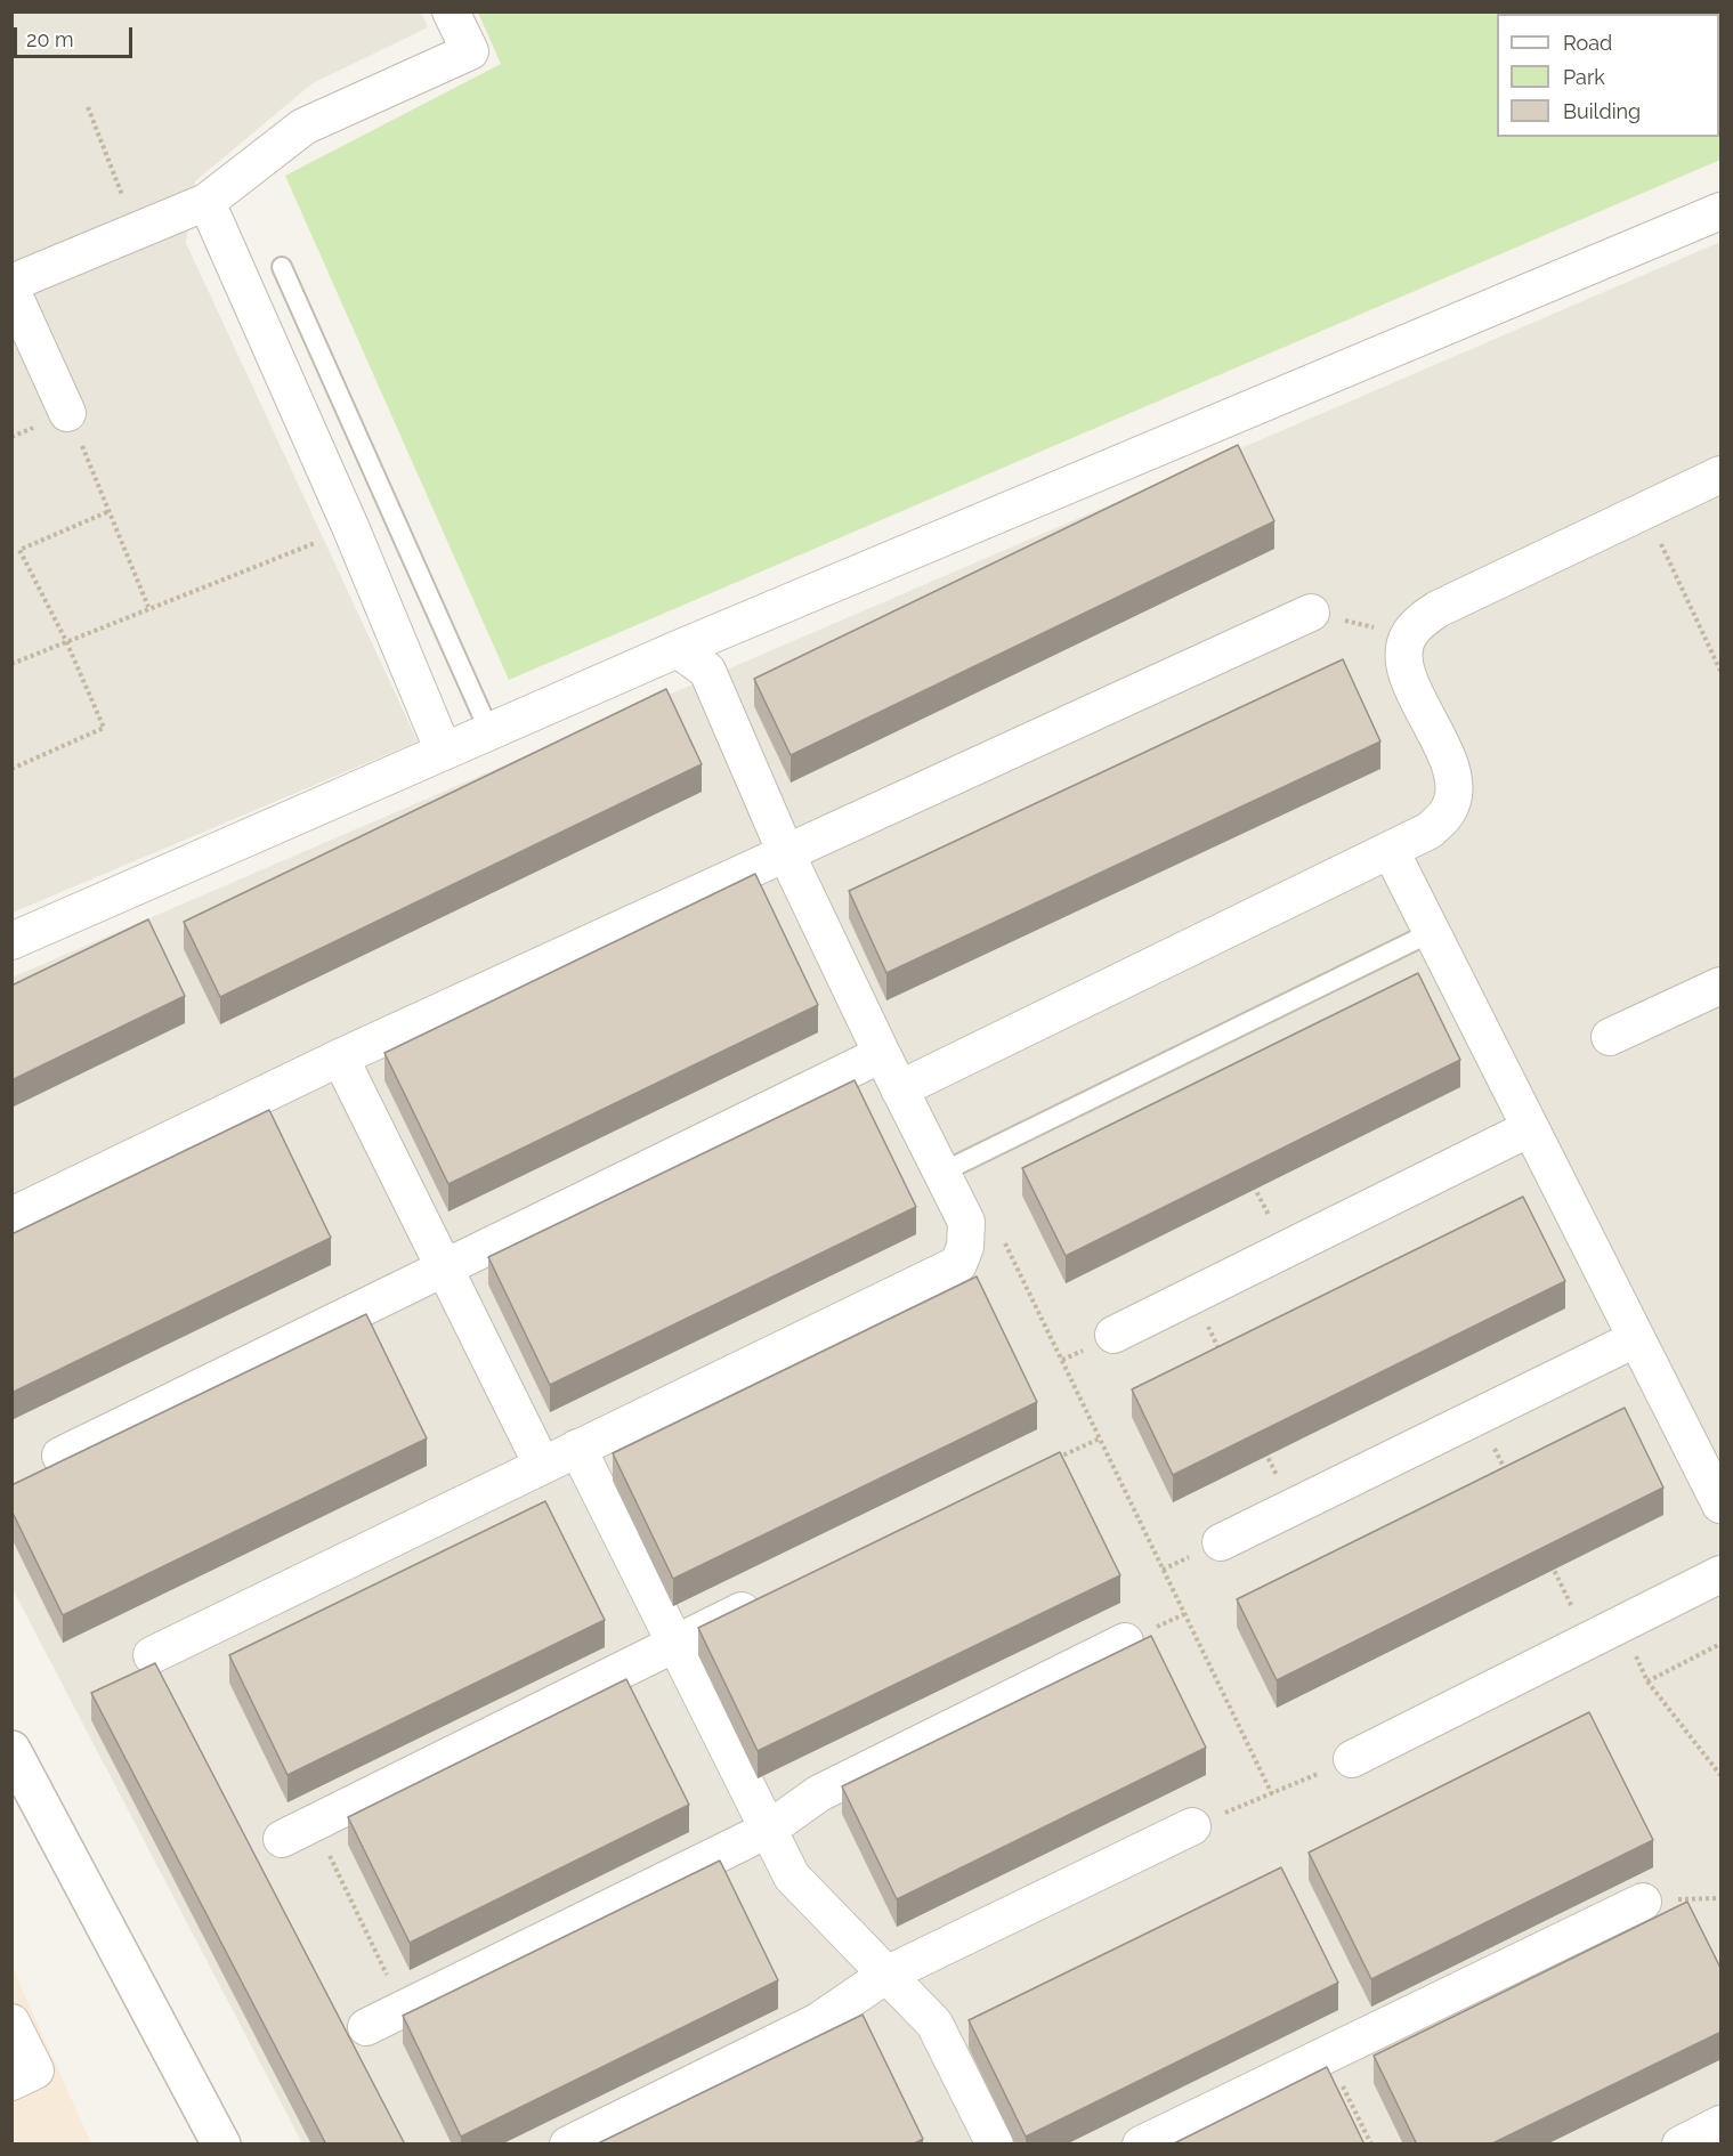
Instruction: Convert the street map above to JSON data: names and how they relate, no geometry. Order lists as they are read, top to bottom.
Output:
{
  "legend": ["Road", "Park", "Building"],
  "scale_bar": "20 m"
}
